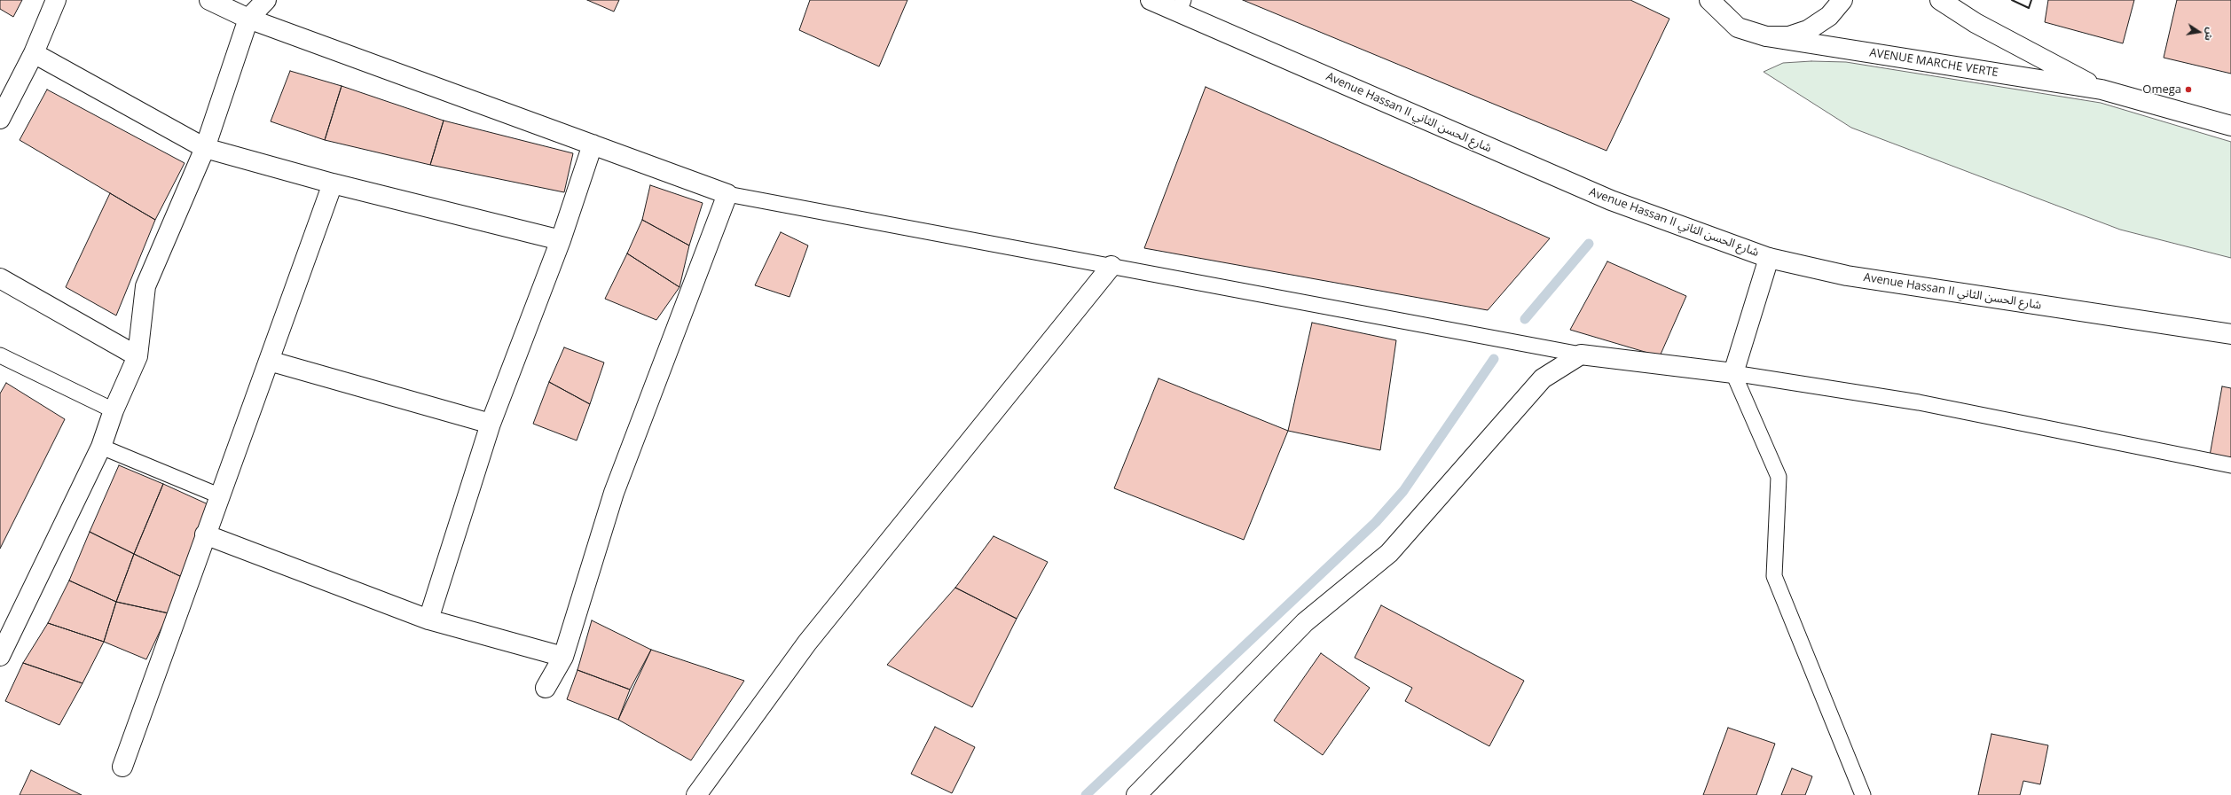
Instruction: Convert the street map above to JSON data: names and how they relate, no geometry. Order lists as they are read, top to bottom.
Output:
{
  "streets": {
    "street": ["AVENUE MARCHE VERTE", "Avenue Hassan II شارع الحسن الثاني"]
  },
  "places": ["Omega"],
  "north": "right"
}
